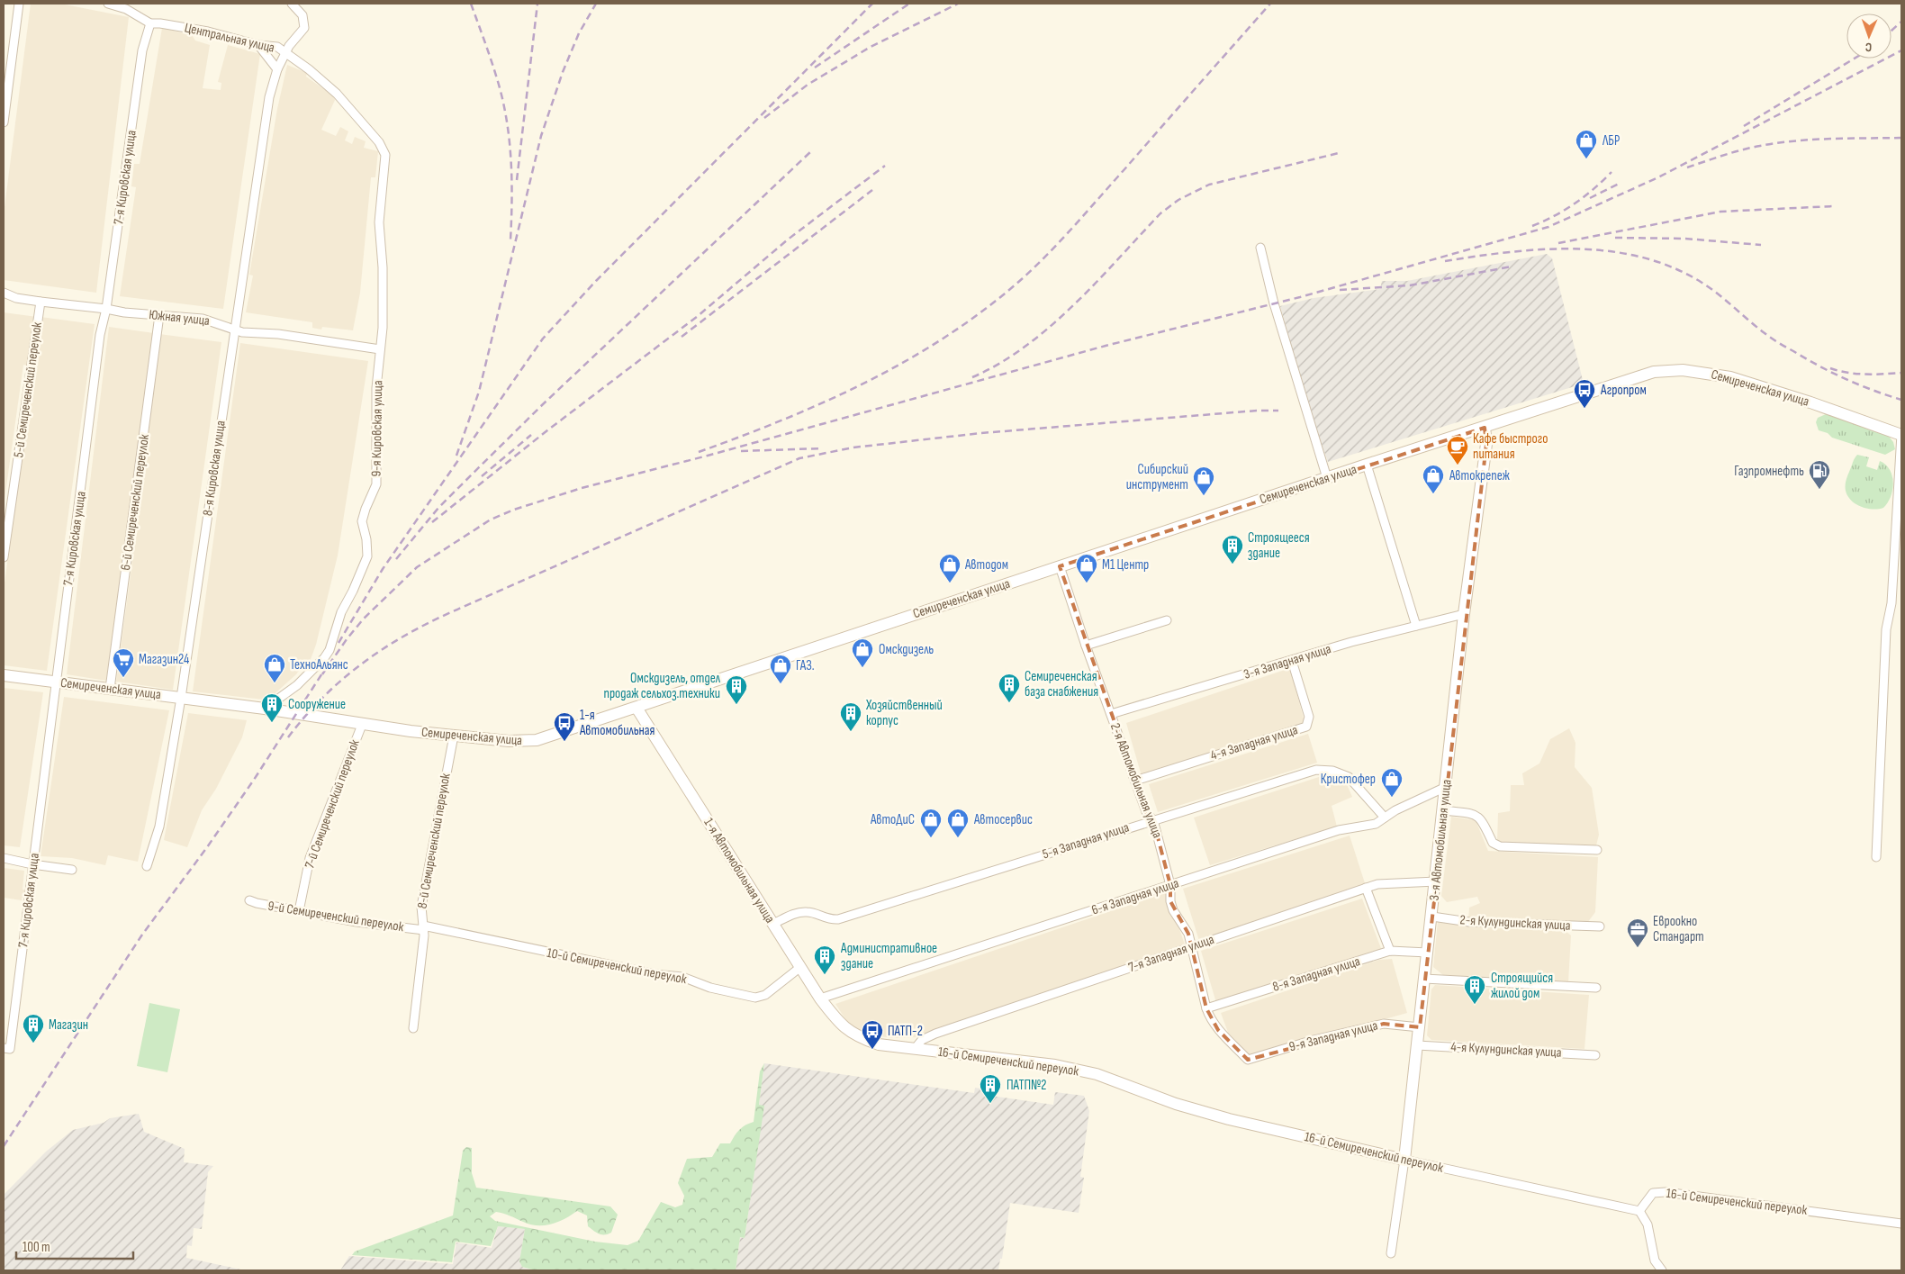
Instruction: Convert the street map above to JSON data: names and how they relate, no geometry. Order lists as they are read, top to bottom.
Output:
{
  "streets": {
    "main road": [
      "Семиреченская улица",
      "3-я Автомобильная улица",
      "1-я Автомобильная улица",
      "16-й Семиреченский переулок"
    ],
    "street": [
      "Центральная улица",
      "7-я Кировская улица",
      "Южная улица",
      "5-й Семиреченский переулок",
      "9-я Кировская улица",
      "8-я Кировская улица",
      "6-й Семиреченский переулок",
      "3-я Западная улица",
      "4-я Западная улица",
      "2-я Автомобильная улица",
      "7-й Семиреченский переулок",
      "8-й Семиреченский переулок",
      "5-я Западная улица",
      "6-я Западная улица",
      "9-й Семиреченский переулок",
      "2-я Кулундинская улица",
      "7-я Западная улица",
      "10-й Семиреченский переулок",
      "8-я Западная улица",
      "9-я Западная улица",
      "4-я Кулундинская улица"
    ]
  },
  "crossings": [
    ["Центральная улица", "7-я Кировская улица"],
    ["Центральная улица", "9-я Кировская улица"],
    ["Центральная улица", "8-я Кировская улица"],
    ["7-я Кировская улица", "Южная улица"],
    ["7-я Кировская улица", "Семиреченская улица"],
    ["Южная улица", "5-й Семиреченский переулок"],
    ["Южная улица", "9-я Кировская улица"],
    ["Южная улица", "8-я Кировская улица"],
    ["Южная улица", "6-й Семиреченский переулок"],
    ["Семиреченская улица", "9-я Кировская улица"],
    ["Семиреченская улица", "8-я Кировская улица"],
    ["Семиреченская улица", "6-й Семиреченский переулок"],
    ["Семиреченская улица", "2-я Автомобильная улица"],
    ["Семиреченская улица", "7-й Семиреченский переулок"],
    ["Семиреченская улица", "3-я Автомобильная улица"],
    ["Семиреченская улица", "8-й Семиреченский переулок"],
    ["Семиреченская улица", "1-я Автомобильная улица"],
    ["3-я Западная улица", "4-я Западная улица"],
    ["3-я Западная улица", "2-я Автомобильная улица"],
    ["3-я Западная улица", "3-я Автомобильная улица"],
    ["4-я Западная улица", "2-я Автомобильная улица"],
    ["2-я Автомобильная улица", "5-я Западная улица"],
    ["2-я Автомобильная улица", "6-я Западная улица"],
    ["2-я Автомобильная улица", "7-я Западная улица"],
    ["2-я Автомобильная улица", "8-я Западная улица"],
    ["2-я Автомобильная улица", "9-я Западная улица"],
    ["7-й Семиреченский переулок", "9-й Семиреченский переулок"],
    ["3-я Автомобильная улица", "6-я Западная улица"],
    ["3-я Автомобильная улица", "2-я Кулундинская улица"],
    ["3-я Автомобильная улица", "7-я Западная улица"],
    ["3-я Автомобильная улица", "8-я Западная улица"],
    ["3-я Автомобильная улица", "9-я Западная улица"],
    ["3-я Автомобильная улица", "4-я Кулундинская улица"],
    ["3-я Автомобильная улица", "16-й Семиреченский переулок"],
    ["8-й Семиреченский переулок", "9-й Семиреченский переулок"],
    ["8-й Семиреченский переулок", "10-й Семиреченский переулок"],
    ["5-я Западная улица", "1-я Автомобильная улица"],
    ["5-я Западная улица", "6-я Западная улица"],
    ["1-я Автомобильная улица", "6-я Западная улица"],
    ["1-я Автомобильная улица", "10-й Семиреченский переулок"],
    ["1-я Автомобильная улица", "16-й Семиреченский переулок"],
    ["9-й Семиреченский переулок", "10-й Семиреченский переулок"],
    ["7-я Западная улица", "16-й Семиреченский переулок"]
  ],
  "places": {
    "shop": [
      "ЛБР",
      "Автокрепеж",
      "Сибирский инструмент",
      "Автодом",
      "М1 Центр",
      "Омскдизель",
      "ТехноАльянс",
      "ГАЗ.",
      "Кристофер",
      "АвтоДиС",
      "Автосервис"
    ],
    "bus stop": ["Агропром", "1-я Автомобильная", "ПАТП-2"],
    "cafe": ["Кафе быстрого питания"],
    "fuel station": ["Газпромнефть"],
    "building": [
      "Строящееся здание",
      "Семиреченская база снабжения",
      "Омскдизель, отдел продаж сельхоз.техники",
      "Сооружение",
      "Хозяйственный корпус",
      "Административное здание",
      "Строящийся жилой дом",
      "Магазин",
      "ПАТП№2"
    ],
    "supermarket": ["Магазин24"],
    "office": ["Евроокно Стандарт"]
  },
  "scale_bar": "100 m",
  "north": "bottom"
}
